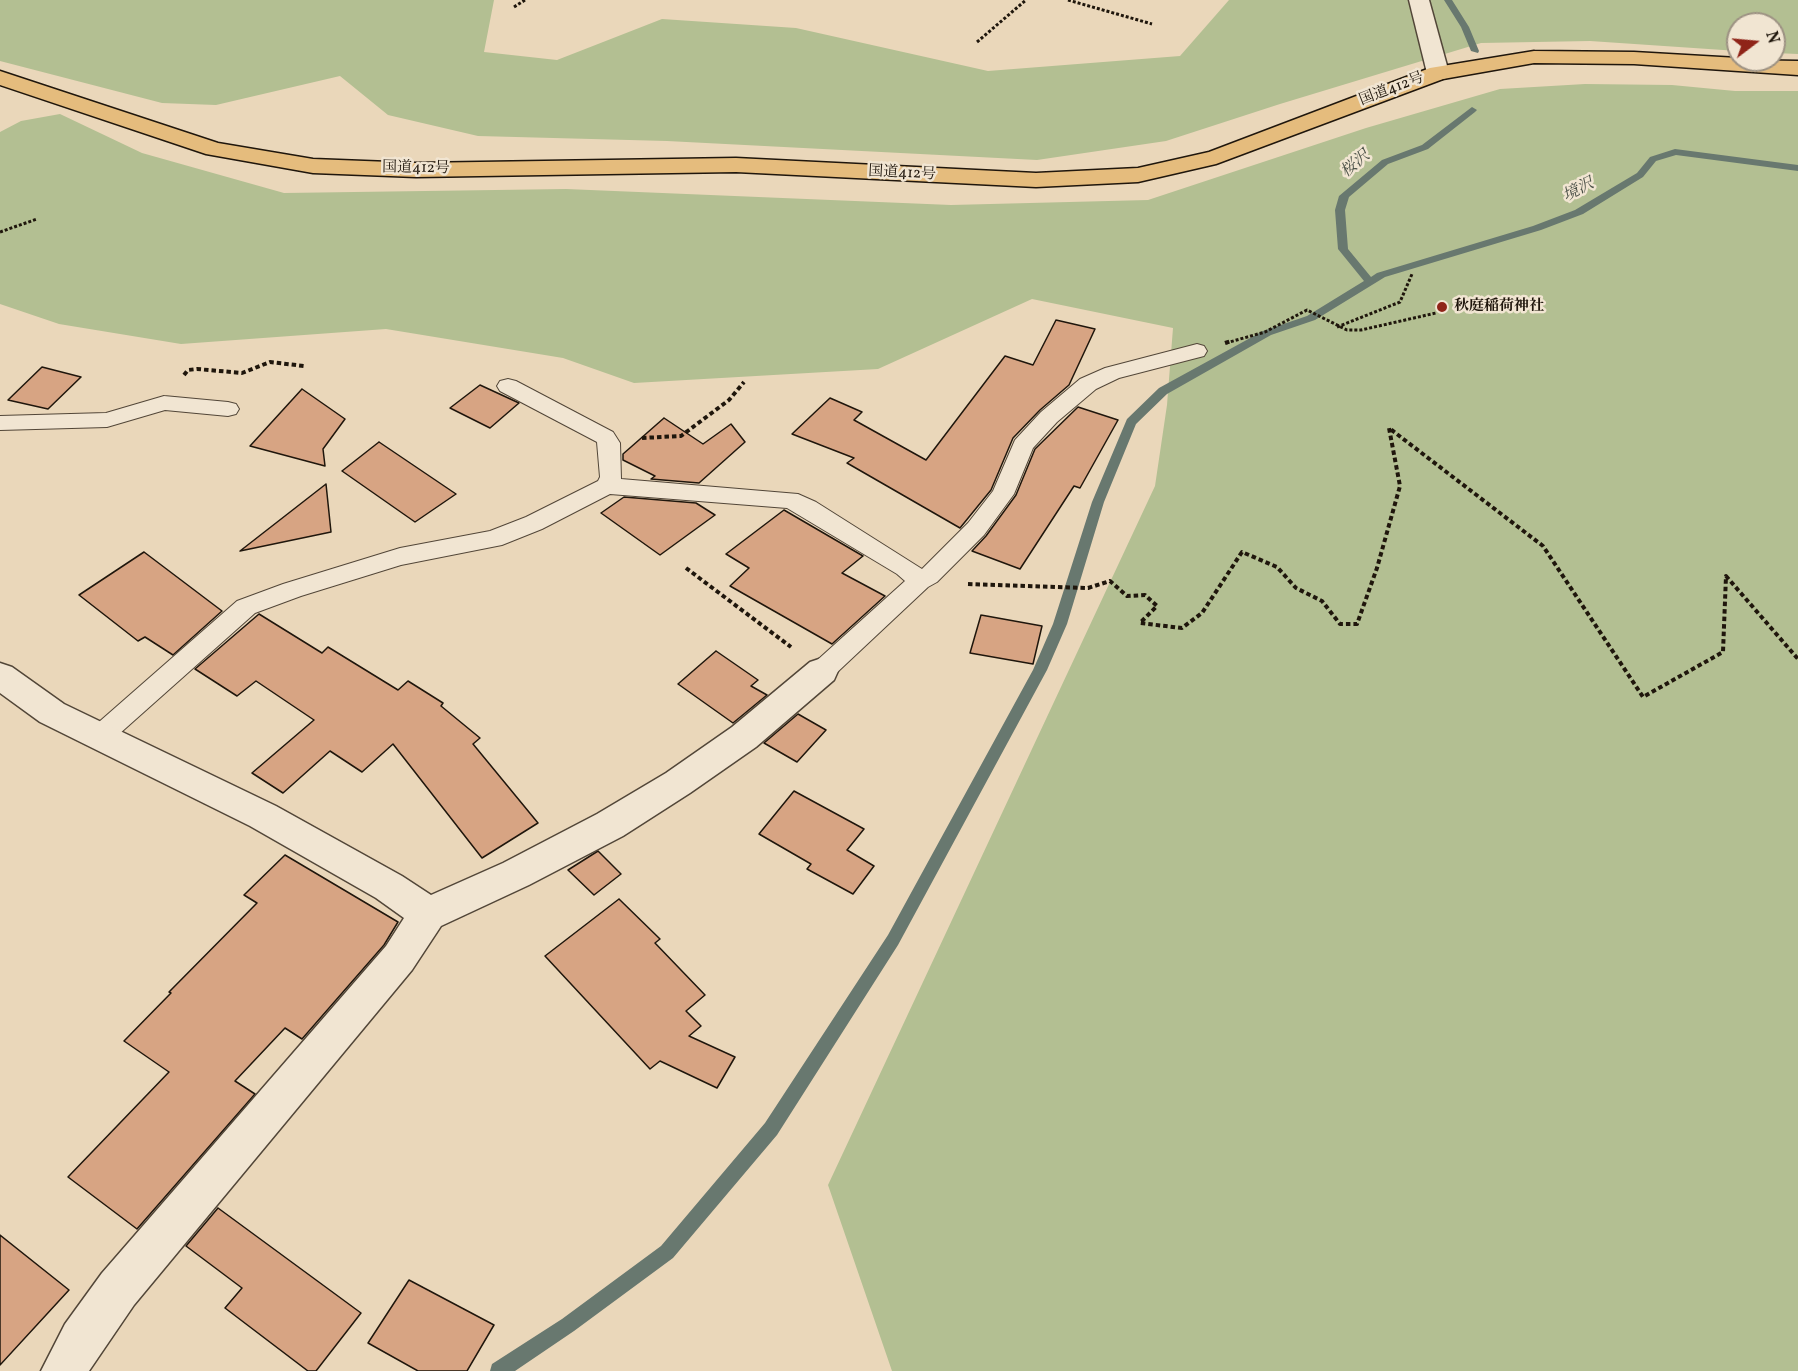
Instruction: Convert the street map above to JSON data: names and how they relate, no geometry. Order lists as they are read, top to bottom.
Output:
{
  "streets": {
    "highway": ["国道412号"]
  },
  "water": ["桜沢", "境沢"],
  "places": ["秋庭稲荷神社"],
  "north": "right"
}
